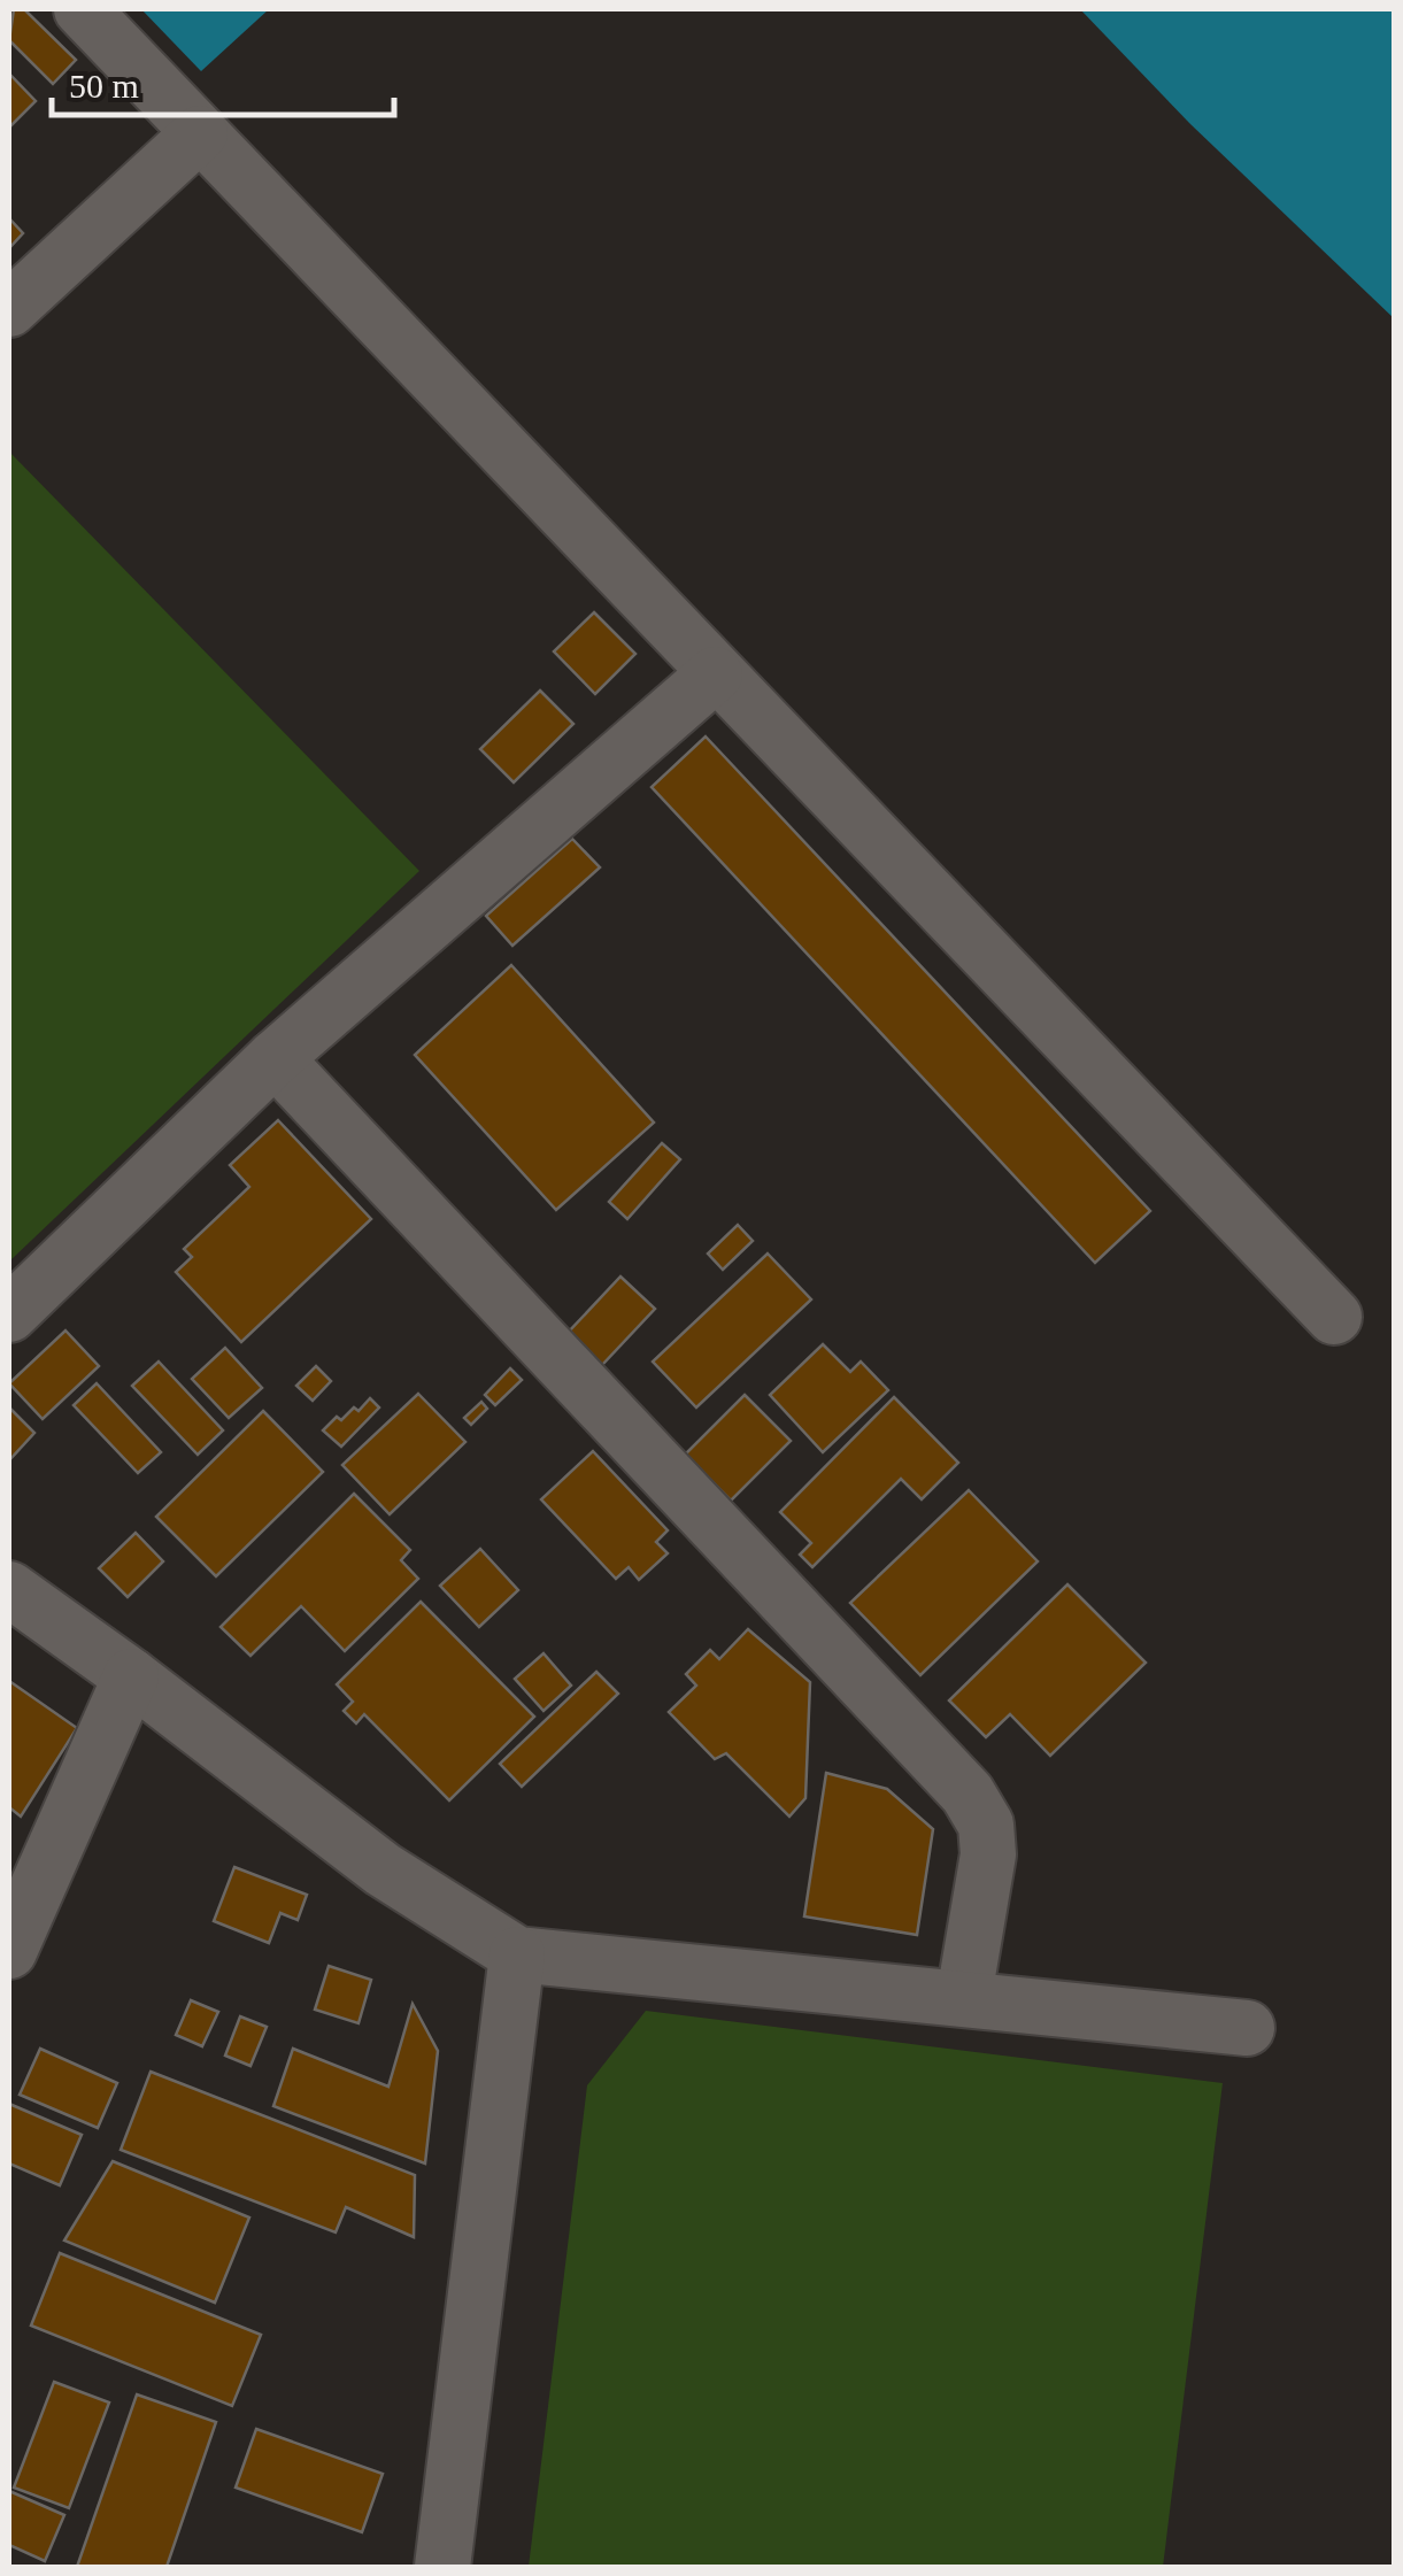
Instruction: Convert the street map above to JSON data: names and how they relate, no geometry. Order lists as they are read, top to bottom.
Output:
{
  "scale_bar": "50 m"
}
